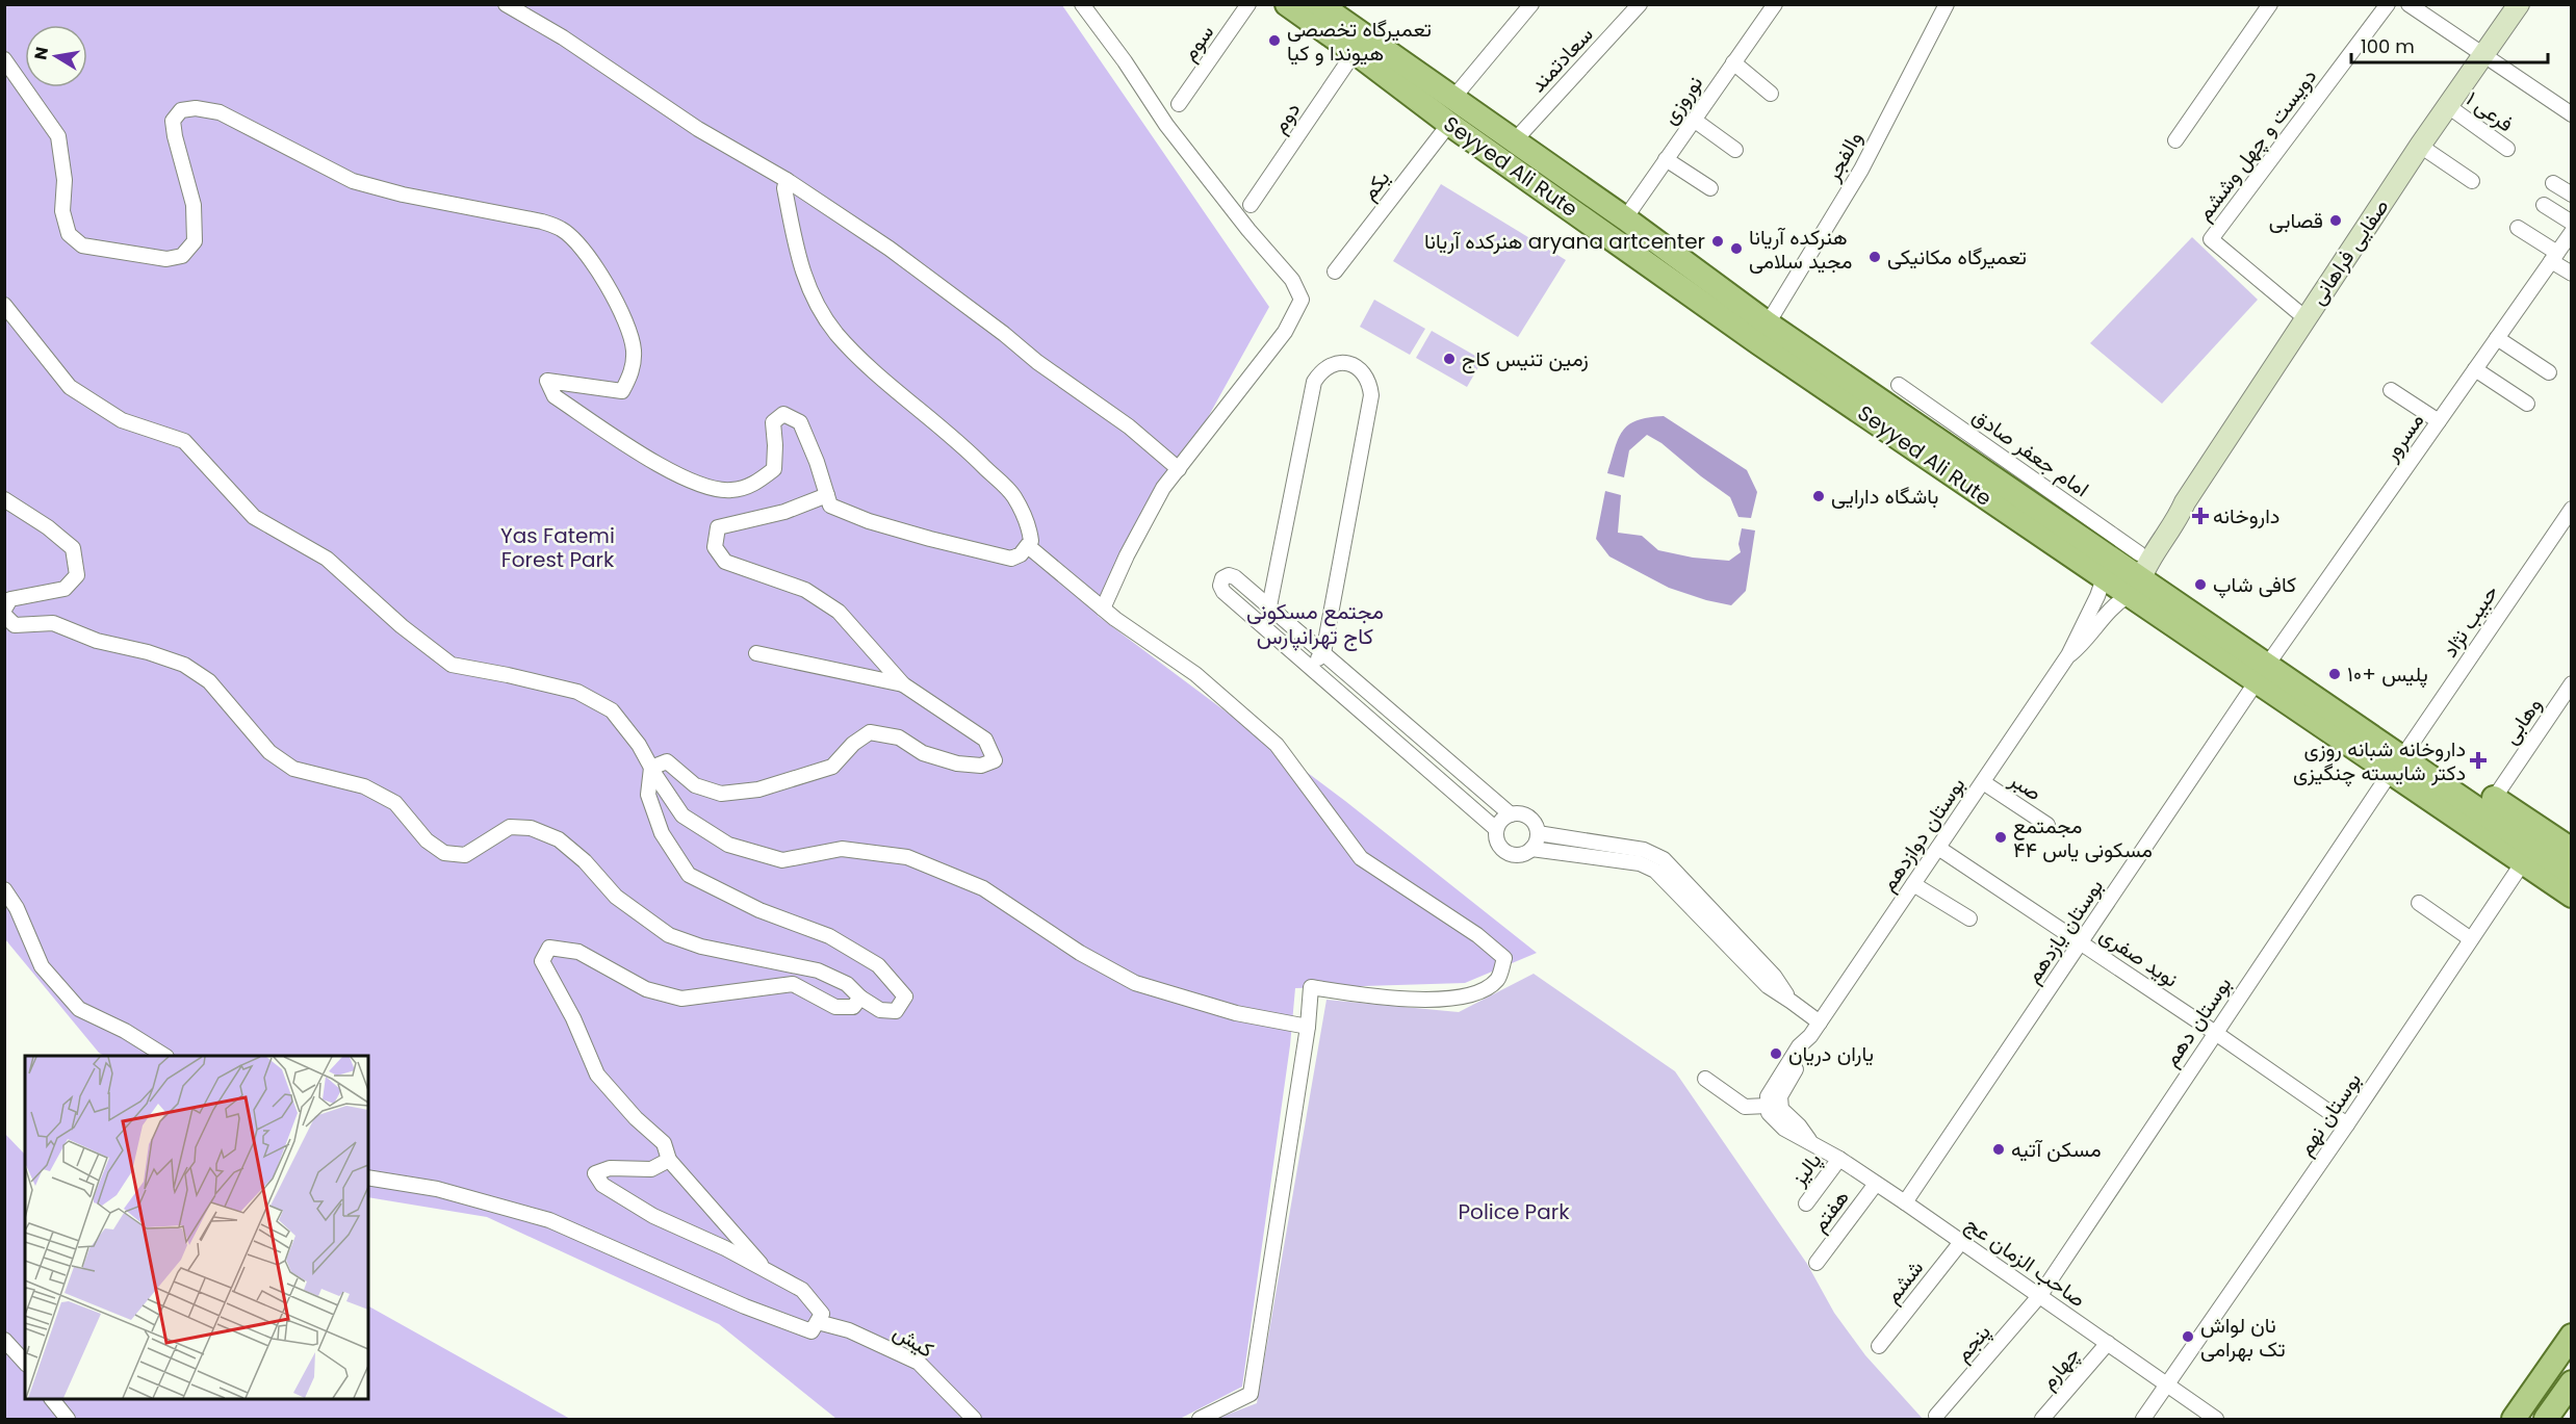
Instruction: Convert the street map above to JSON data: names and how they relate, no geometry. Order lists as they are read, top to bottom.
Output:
{
  "streets": {
    "main road": ["Seyyed Ali Rute", "صفایی فراهانی"],
    "street": [
      "سوم",
      "سعادتمند",
      "نوروزی",
      "فرعی ۱",
      "دوم",
      "دویست و چهل وششم",
      "والفجر",
      "یکم",
      "مسرور",
      "امام جعفر صادق",
      "حبیب نژاد",
      "وهابی",
      "صبر",
      "بوستان دوازدهم",
      "بوستان یازدهم",
      "نوید صفری",
      "بوستان دهم",
      "بوستان نهم",
      "پالیز",
      "هفتم",
      "صاحب الزمان عج",
      "ششم",
      "کیش",
      "پنجم",
      "چهارم"
    ]
  },
  "crossings": [
    ["سعادتمند", "Seyyed Ali Rute"],
    ["نوروزی", "Seyyed Ali Rute"],
    ["فرعی ۱", "صفایی فراهانی"],
    ["دوم", "Seyyed Ali Rute"],
    ["دویست و چهل وششم", "صفایی فراهانی"],
    ["والفجر", "Seyyed Ali Rute"],
    ["Seyyed Ali Rute", "یکم"],
    ["Seyyed Ali Rute", "صفایی فراهانی"],
    ["Seyyed Ali Rute", "مسرور"],
    ["Seyyed Ali Rute", "امام جعفر صادق"],
    ["Seyyed Ali Rute", "حبیب نژاد"],
    ["Seyyed Ali Rute", "وهابی"],
    ["Seyyed Ali Rute", "بوستان دوازدهم"],
    ["Seyyed Ali Rute", "بوستان یازدهم"],
    ["Seyyed Ali Rute", "بوستان دهم"],
    ["Seyyed Ali Rute", "بوستان نهم"],
    ["صفایی فراهانی", "امام جعفر صادق"],
    ["صفایی فراهانی", "بوستان دوازدهم"],
    ["مسرور", "بوستان یازدهم"],
    ["امام جعفر صادق", "بوستان دوازدهم"],
    ["حبیب نژاد", "بوستان دهم"],
    ["صبر", "بوستان دوازدهم"],
    ["بوستان دوازدهم", "نوید صفری"],
    ["بوستان دوازدهم", "صاحب الزمان عج"],
    ["بوستان یازدهم", "نوید صفری"],
    ["بوستان یازدهم", "صاحب الزمان عج"],
    ["نوید صفری", "بوستان دهم"],
    ["نوید صفری", "بوستان نهم"],
    ["بوستان دهم", "صاحب الزمان عج"],
    ["بوستان دهم", "پنجم"],
    ["بوستان نهم", "صاحب الزمان عج"],
    ["پالیز", "صاحب الزمان عج"],
    ["هفتم", "صاحب الزمان عج"],
    ["صاحب الزمان عج", "ششم"],
    ["صاحب الزمان عج", "پنجم"],
    ["صاحب الزمان عج", "چهارم"]
  ],
  "districts": ["مجتمع مسکونی کاج تهرانپارس"],
  "parks": ["Yas Fatemi Forest Park", "Police Park"],
  "places": {
    "other": [
      "تعمیرگاه تخصصی هیوندا و کیا",
      "قصابی",
      "هنرکده آریانا aryana artcenter",
      "هنرکده آریانا مجید سلامی",
      "تعمیرگاه مکانیکی",
      "زمین تنیس کاج",
      "باشگاه دارایی",
      "کافی شاپ",
      "پلیس +۱۰",
      "مجمتمع مسکونی یاس ۴۴",
      "یاران دریان",
      "مسکن آتیه",
      "نان‌ لواش‌ تک‌ بهرامی"
    ],
    "health": ["داروخانه", "داروخانه شبانه روزی دکتر شایسته چنگیزی"]
  },
  "scale_bar": "100 m",
  "north": "left"
}
